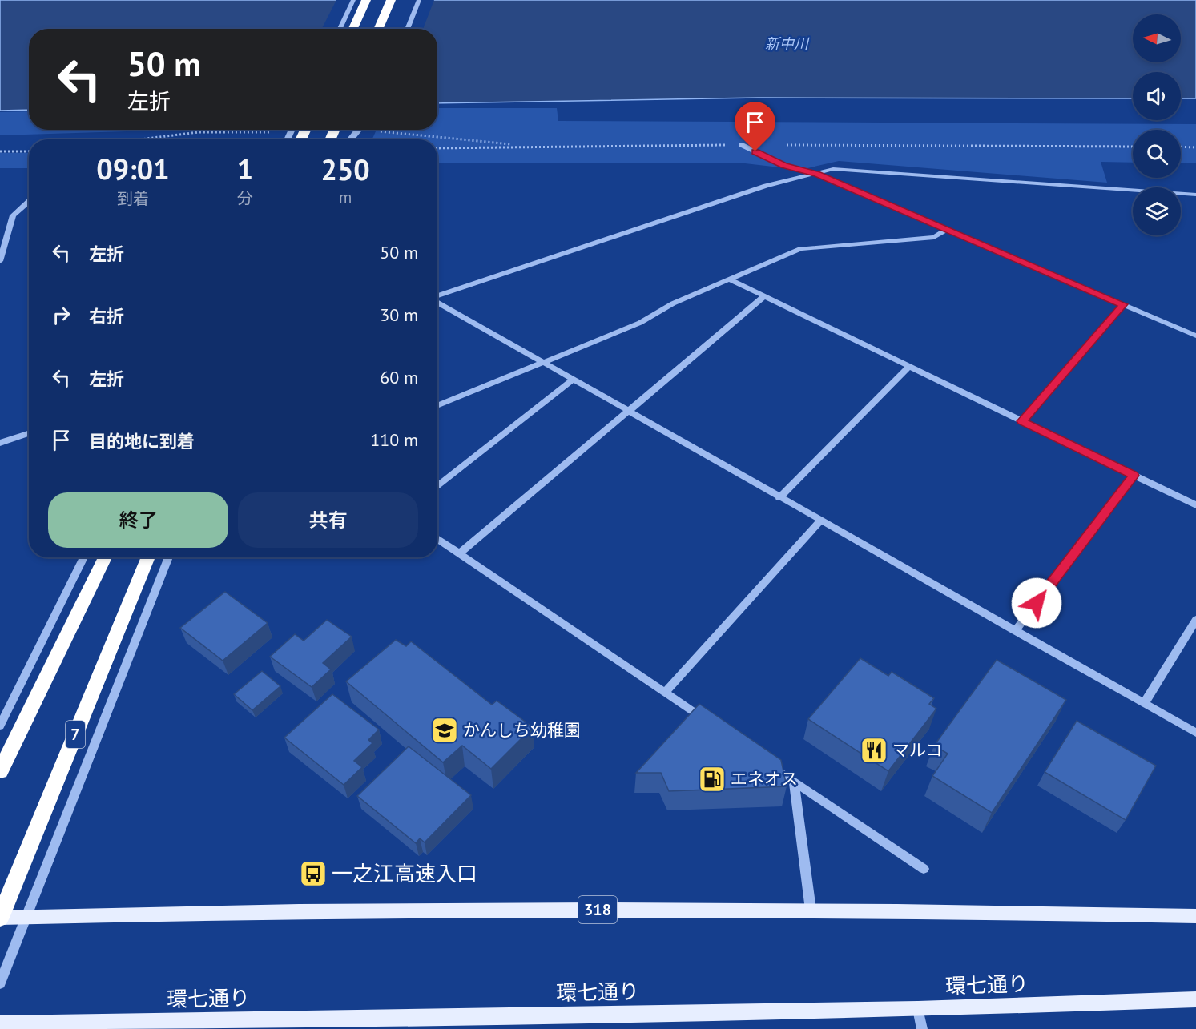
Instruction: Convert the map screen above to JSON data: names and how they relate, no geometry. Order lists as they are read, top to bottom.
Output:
{
  "streets": {
    "highway": ["7"],
    "main road": ["318", "環七通り"]
  },
  "crossings": [
    ["7", "318"]
  ],
  "water": ["新中川"],
  "places": {
    "school or university": ["かんしち幼稚園"],
    "restaurant": ["マルコ"],
    "fuel station": ["エネオス"],
    "bus stop": ["一之江高速入口"]
  },
  "north": "left",
  "page": {
    "turn": ["50 m", "左折"],
    "eta": [
      "09:01",
      "到着",
      "1",
      "分",
      "250",
      "m"
    ],
    "list": [
      {
        "name": "左折",
        "value": "50 m"
      },
      {
        "name": "右折",
        "value": "30 m"
      },
      {
        "name": "左折",
        "value": "60 m"
      },
      {
        "name": "目的地に到着",
        "value": "110 m"
      }
    ],
    "buttons": ["終了", "共有"]
  }
}
